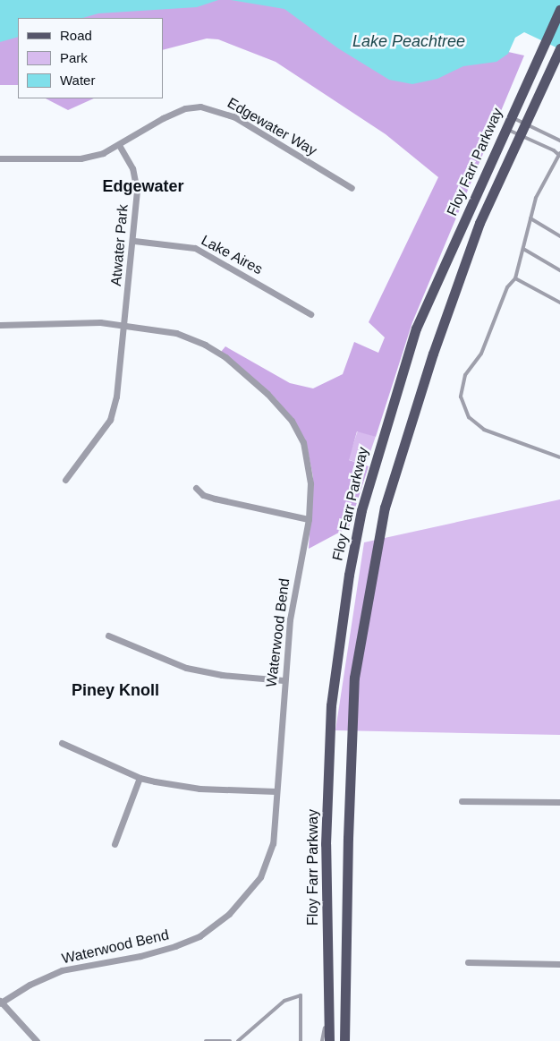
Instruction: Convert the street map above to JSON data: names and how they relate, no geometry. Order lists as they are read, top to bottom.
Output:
{
  "streets": {
    "main road": ["Floy Farr Parkway"],
    "street": [
      "Edgewater Way",
      "Atwater Park",
      "Lake Aires",
      "Waterwood Bend"
    ]
  },
  "crossings": [
    ["Edgewater Way", "Atwater Park"],
    ["Atwater Park", "Lake Aires"],
    ["Atwater Park", "Waterwood Bend"]
  ],
  "districts": ["Edgewater", "Piney Knoll"],
  "water": ["Lake Peachtree"],
  "legend": ["Road", "Park", "Water"]
}
